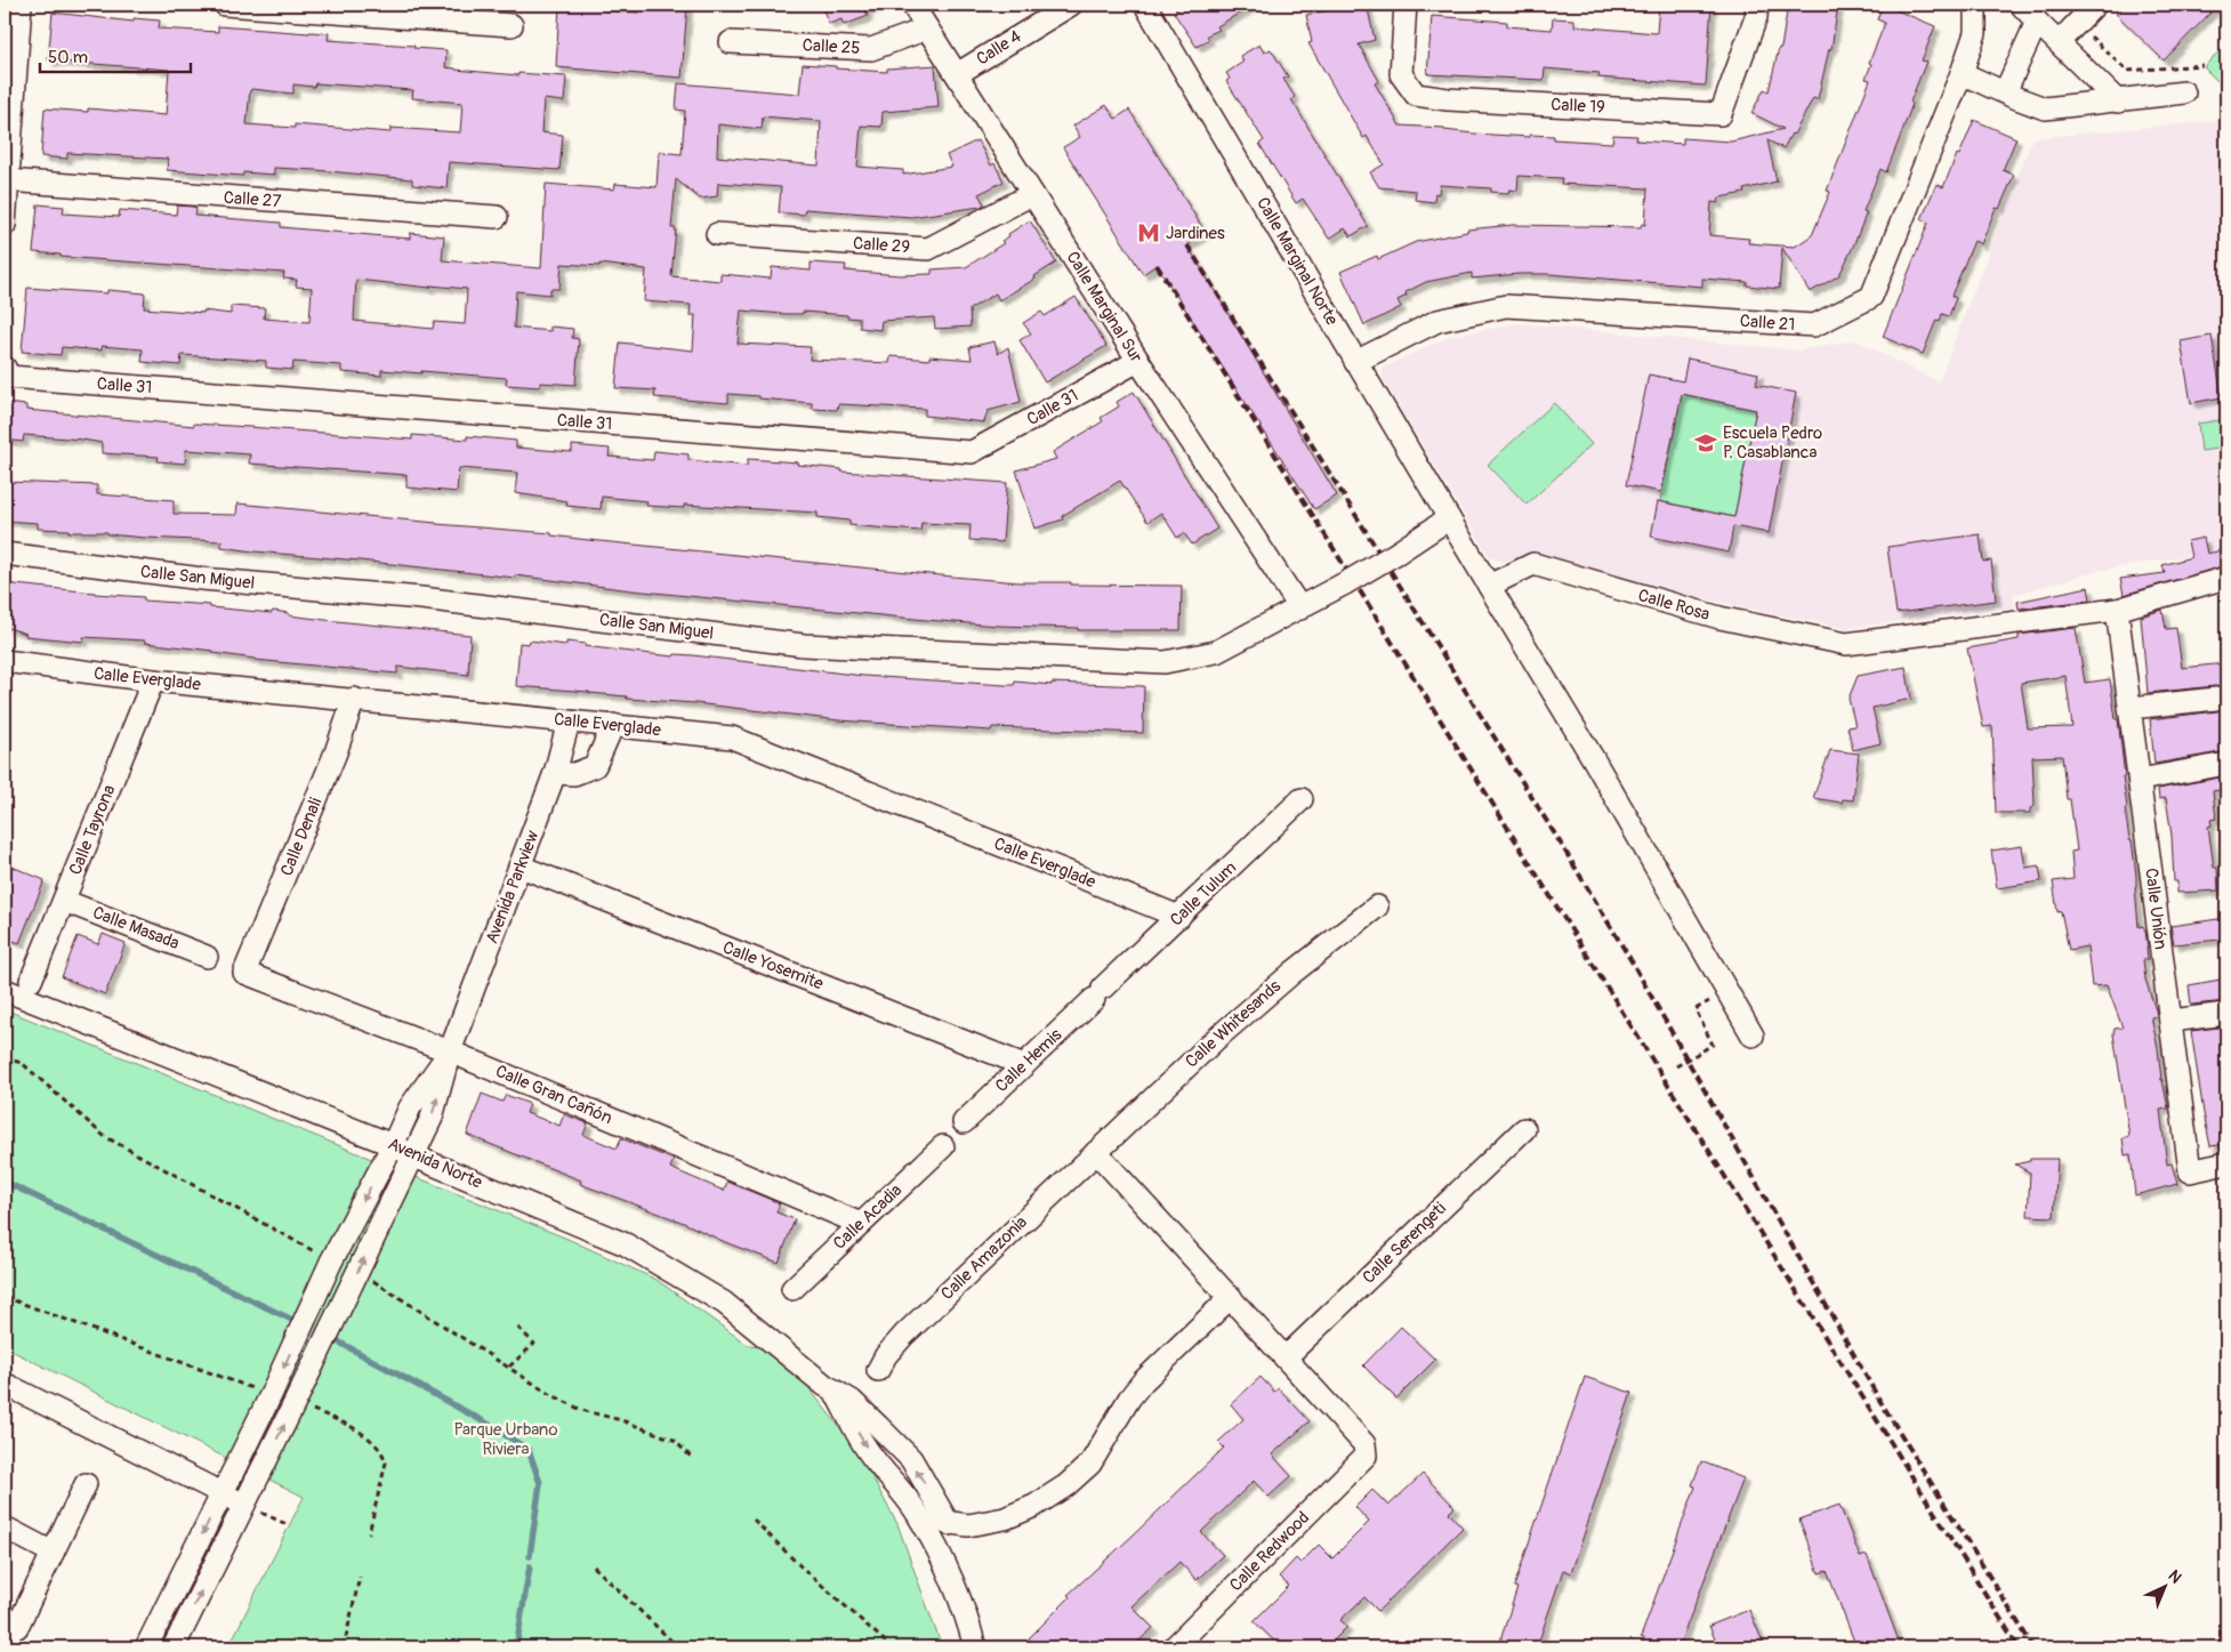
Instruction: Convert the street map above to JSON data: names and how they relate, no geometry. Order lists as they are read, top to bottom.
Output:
{
  "streets": {
    "street": [
      "Calle 25",
      "Calle 4",
      "Calle 19",
      "Calle 27",
      "Calle 29",
      "Calle Marginal Norte",
      "Calle Marginal Sur",
      "Calle 21",
      "Calle 31",
      "Calle San Miguel",
      "Calle Rosa",
      "Calle Everglade",
      "Calle Tayrona",
      "Calle Denali",
      "Avenida Parkview",
      "Calle Tulum",
      "Calle Unión",
      "Calle Masada",
      "Calle Yosemite",
      "Calle Whitesands",
      "Calle Hemis",
      "Calle Gran Cañón",
      "Avenida Norte",
      "Calle Acadia",
      "Calle Serengeti",
      "Calle Amazonia",
      "Calle Redwood"
    ]
  },
  "crossings": [
    ["Calle 25", "Calle Marginal Sur"],
    ["Calle 4", "Calle Marginal Sur"],
    ["Calle 29", "Calle Marginal Sur"],
    ["Calle Marginal Norte", "Calle 21"],
    ["Calle Marginal Sur", "Calle 31"],
    ["Calle Marginal Sur", "Calle San Miguel"],
    ["Calle Rosa", "Calle Unión"],
    ["Calle Everglade", "Calle Tayrona"],
    ["Calle Everglade", "Calle Denali"],
    ["Calle Everglade", "Avenida Parkview"],
    ["Calle Everglade", "Calle Tulum"],
    ["Calle Tayrona", "Calle Masada"],
    ["Calle Denali", "Calle Gran Cañón"],
    ["Avenida Parkview", "Calle Yosemite"],
    ["Avenida Parkview", "Calle Gran Cañón"],
    ["Avenida Parkview", "Avenida Norte"],
    ["Calle Tulum", "Calle Hemis"],
    ["Calle Yosemite", "Calle Hemis"],
    ["Calle Whitesands", "Calle Amazonia"],
    ["Calle Gran Cañón", "Calle Acadia"],
    ["Calle Serengeti", "Calle Redwood"]
  ],
  "parks": ["Parque Urbano Riviera"],
  "places": {
    "metro station": ["Jardines"],
    "school or university": ["Escuela Pedro P. Casablanca"]
  },
  "scale_bar": "50 m",
  "north": "top right"
}
